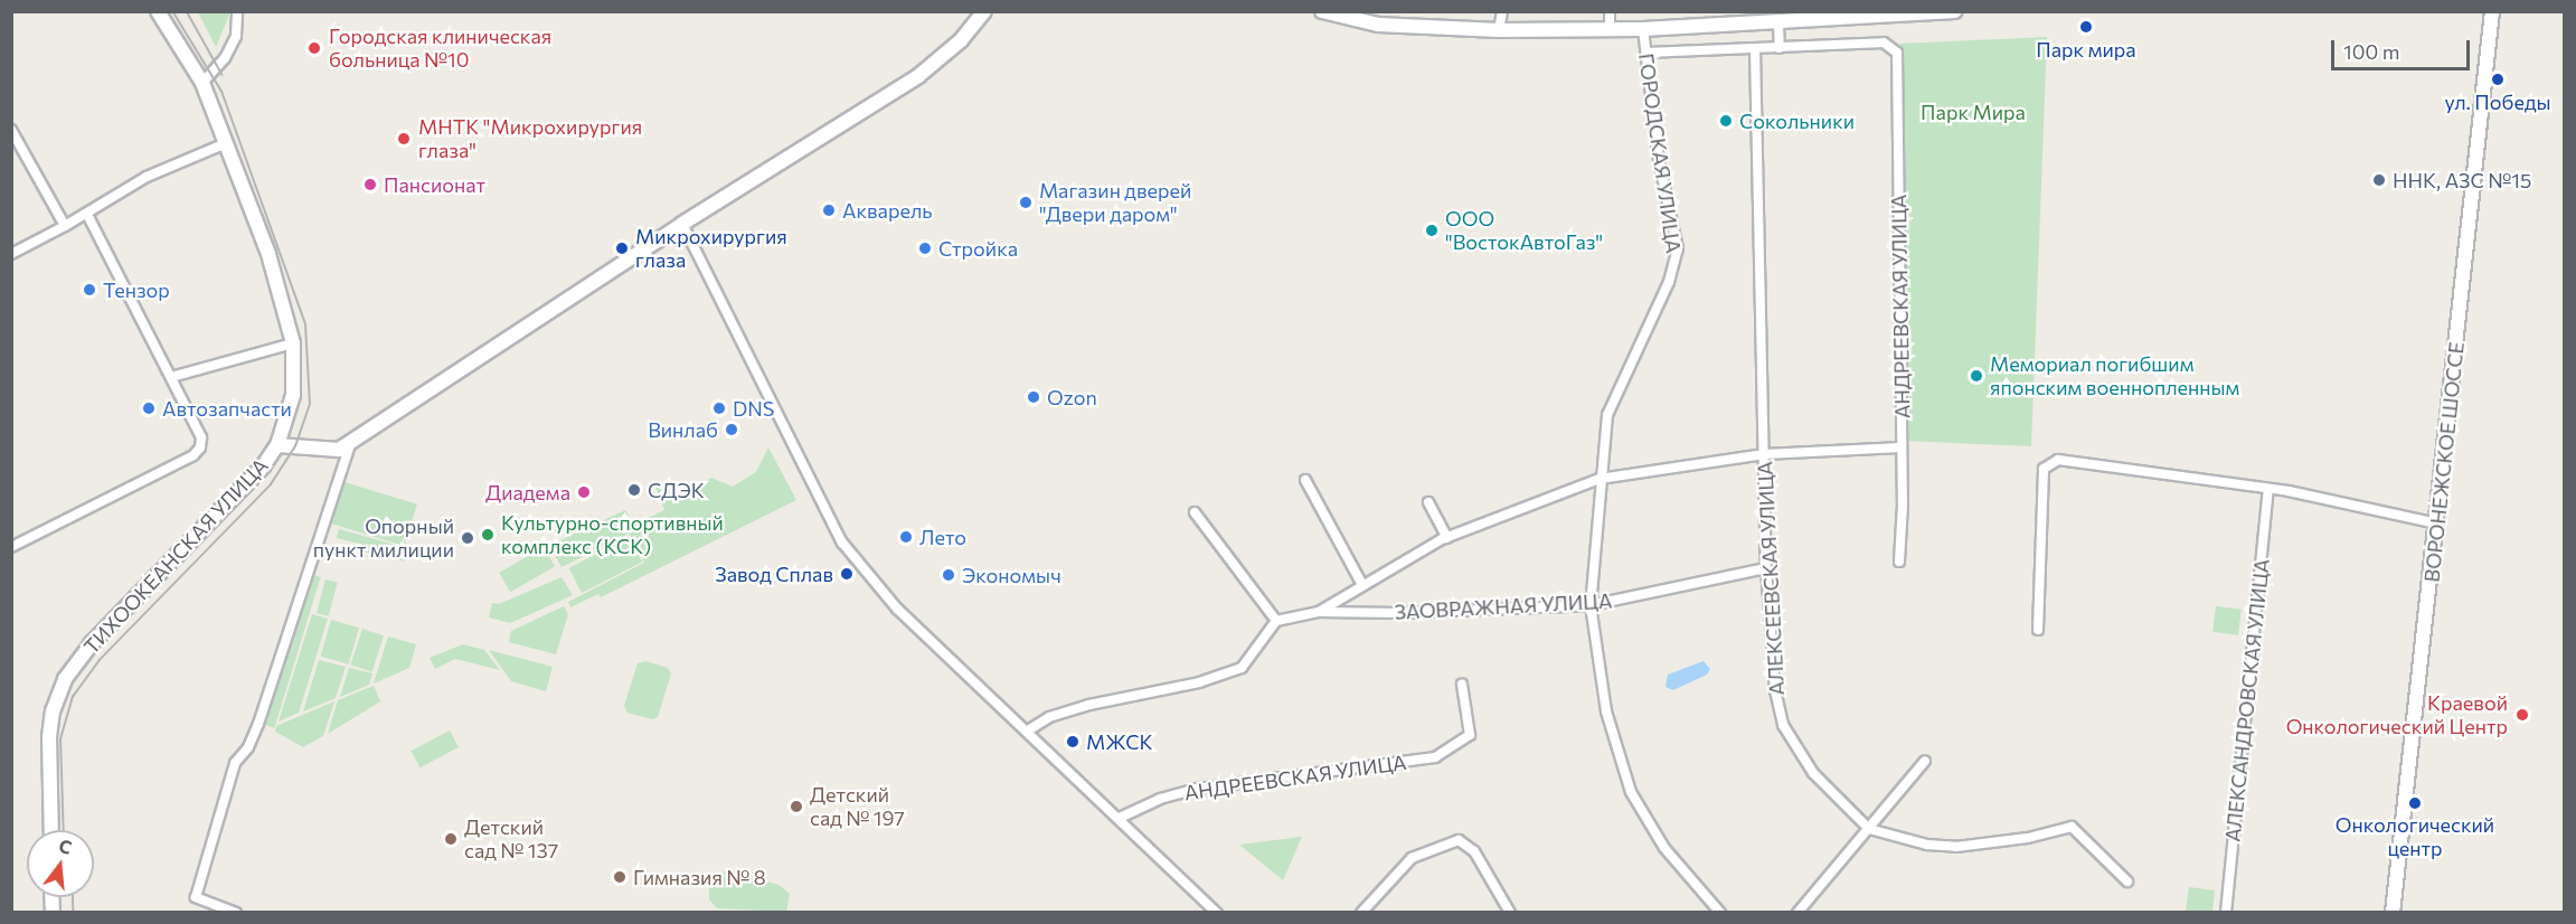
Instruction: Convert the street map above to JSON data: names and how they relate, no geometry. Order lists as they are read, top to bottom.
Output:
{
  "streets": {
    "main road": ["ВОРОНЕЖСКОЕ ШОССЕ", "ТИХООКЕАНСКАЯ УЛИЦА"],
    "street": [
      "ГОРОДСКАЯ УЛИЦА",
      "АНДРЕЕВСКАЯ УЛИЦА",
      "АЛЕКСЕЕВСКАЯ УЛИЦА",
      "ЗАОВРАЖНАЯ УЛИЦА",
      "АЛЕКСАНДРОВСКАЯ УЛИЦА"
    ]
  },
  "crossings": [
    ["ГОРОДСКАЯ УЛИЦА", "ЗАОВРАЖНАЯ УЛИЦА"],
    ["АЛЕКСЕЕВСКАЯ УЛИЦА", "ЗАОВРАЖНАЯ УЛИЦА"]
  ],
  "parks": ["Парк Мира"],
  "places": [
    "Парк мира",
    "Городская клиническая больница №10",
    "ул. Победы",
    "Сокольники",
    "МНТК \"Микрохирургия глаза\"",
    "ННК, АЗС №15",
    "Пансионат",
    "Магазин дверей \"Двери даром\"",
    "Акварель",
    "ООО \"ВостокАвтоГаз\"",
    "Микрохирургия глаза",
    "Стройка",
    "Тензор",
    "Мемориал погибшим японским военнопленным",
    "Ozon",
    "Автозапчасти",
    "DNS",
    "Винлаб",
    "СДЭК",
    "Диадема",
    "Культурно-спортивный комплекс (КСК)",
    "Лето",
    "Опорный пункт милиции",
    "Завод Сплав",
    "Экономыч",
    "Краевой Онкологический Центр",
    "МЖСК",
    "Онкологический центр",
    "Детский сад № 197",
    "Детский сад № 137",
    "Гимназия № 8"
  ],
  "scale_bar": "100 m",
  "north": "top"
}
